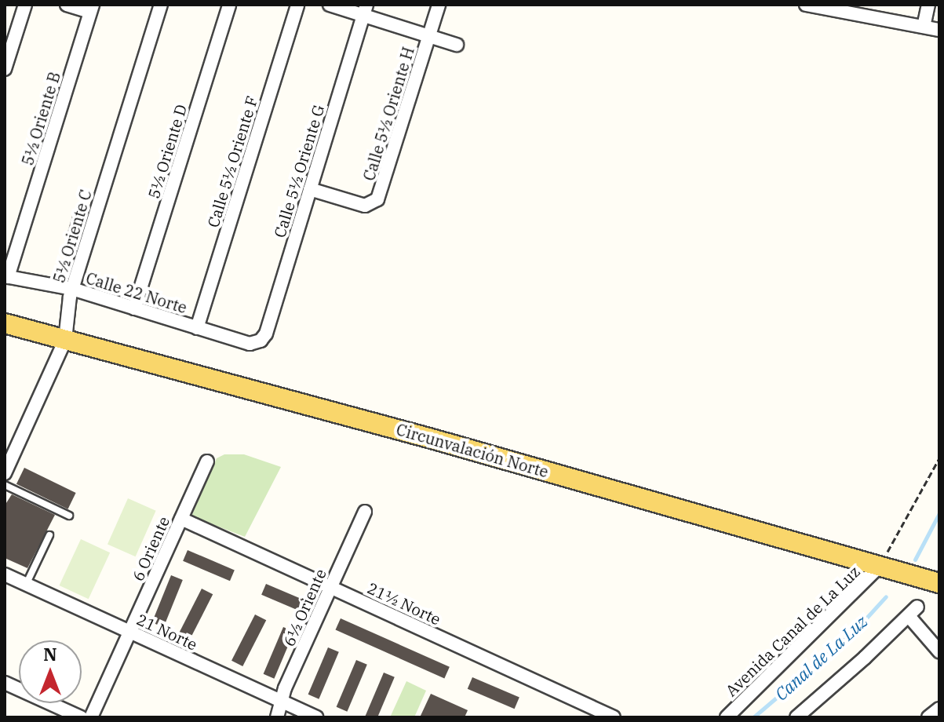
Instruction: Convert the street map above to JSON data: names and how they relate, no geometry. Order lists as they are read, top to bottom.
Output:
{
  "streets": {
    "main road": ["Circunvalación Norte"],
    "street": [
      "Calle 5½ Oriente H",
      "5½ Oriente B",
      "5½ Oriente D",
      "Calle 5½ Oriente F",
      "Calle 5½ Oriente G",
      "5½ Oriente C",
      "Calle 22 Norte",
      "6 Oriente",
      "21½ Norte",
      "6½ Oriente",
      "Avenida Canal de La Luz",
      "21 Norte"
    ]
  },
  "crossings": [
    ["Calle 5½ Oriente H", "Calle 5½ Oriente G"],
    ["5½ Oriente B", "Calle 22 Norte"],
    ["5½ Oriente D", "Calle 22 Norte"],
    ["Calle 5½ Oriente F", "Calle 22 Norte"],
    ["Calle 5½ Oriente G", "Calle 22 Norte"],
    ["5½ Oriente C", "Calle 22 Norte"],
    ["5½ Oriente C", "Circunvalación Norte"],
    ["Circunvalación Norte", "Avenida Canal de La Luz"],
    ["6 Oriente", "21½ Norte"],
    ["6 Oriente", "21 Norte"],
    ["21½ Norte", "6½ Oriente"],
    ["6½ Oriente", "21 Norte"]
  ],
  "water": ["Canal de La Luz"],
  "north": "top"
}
